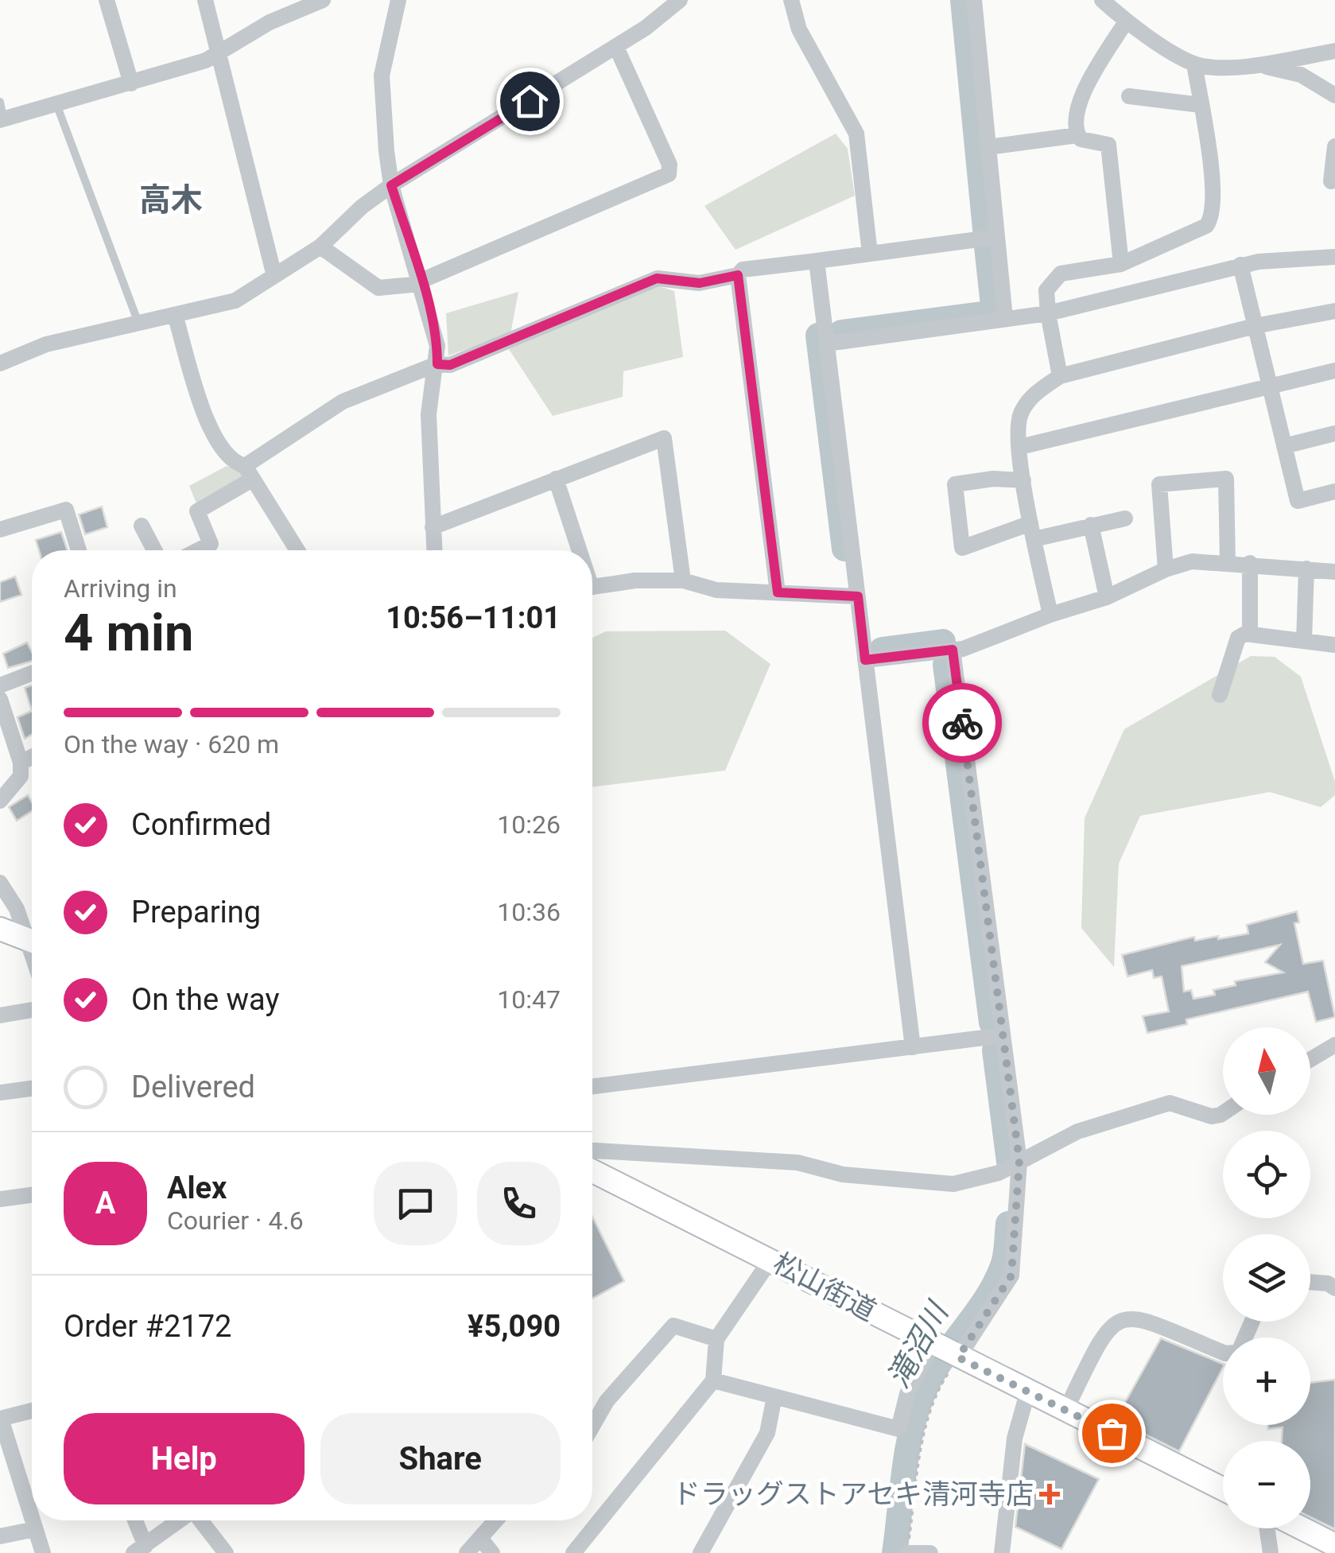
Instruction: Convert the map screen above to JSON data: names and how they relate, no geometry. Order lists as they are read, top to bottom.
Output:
{
  "streets": {
    "main road": ["松山街道"]
  },
  "districts": ["高木"],
  "water": ["滝沼川"],
  "places": {
    "health": ["ドラッグストアセキ清河寺店"]
  },
  "north": "top",
  "page": {
    "heading": ["4 min", "Arriving in", "10:56–11:01"],
    "panel": [
      "Alex",
      "Courier · 4.6",
      "Order #2172",
      "¥5,090"
    ],
    "bar": "On the way · 620 m",
    "list": [
      ["Confirmed", "10:26"],
      ["Preparing", "10:36"],
      ["On the way", "10:47"],
      "Delivered"
    ],
    "map_buttons": ["+", "−"],
    "round": "A",
    "buttons": ["Help", "Share"]
  }
}
